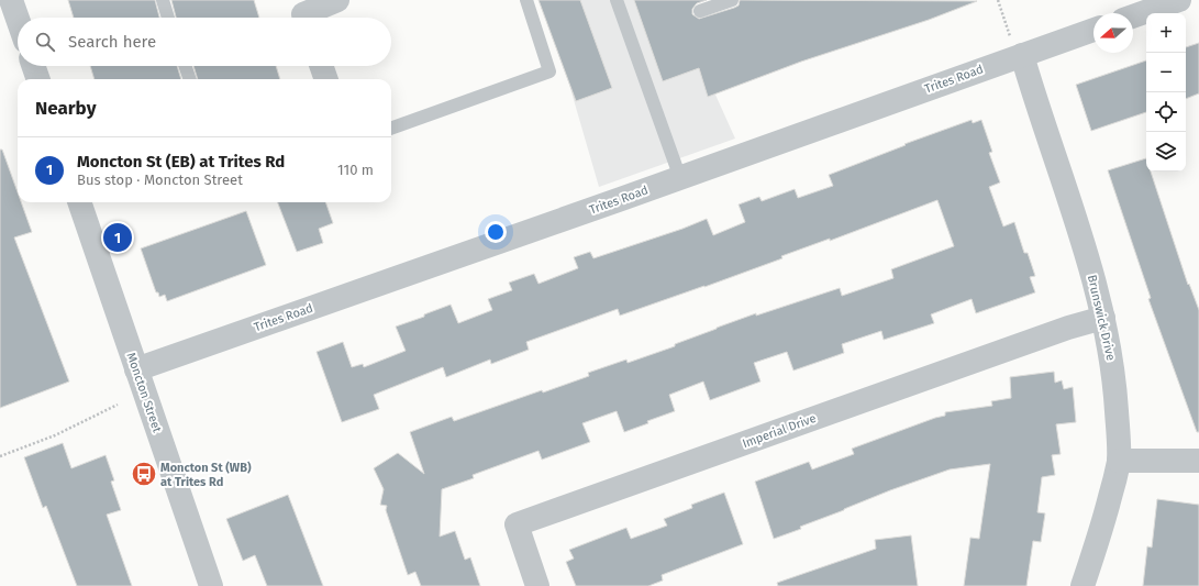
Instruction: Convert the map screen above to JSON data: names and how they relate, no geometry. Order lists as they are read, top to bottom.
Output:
{
  "streets": {
    "street": [
      "Trites Road",
      "Brunswick Drive",
      "Moncton Street",
      "Imperial Drive"
    ]
  },
  "crossings": [
    ["Trites Road", "Brunswick Drive"],
    ["Trites Road", "Moncton Street"],
    ["Brunswick Drive", "Imperial Drive"]
  ],
  "places": {
    "bus stop": ["Moncton St (WB) at Trites Rd"]
  },
  "north": "left",
  "page": {
    "map_buttons": ["+", "−"],
    "search": "Search here",
    "heading": "Nearby",
    "list": [
      {
        "mark": "1",
        "name": "Moncton St (EB) at Trites Rd",
        "note": "Bus stop · Moncton Street",
        "value": "110 m"
      }
    ],
    "pins": "1"
  }
}
